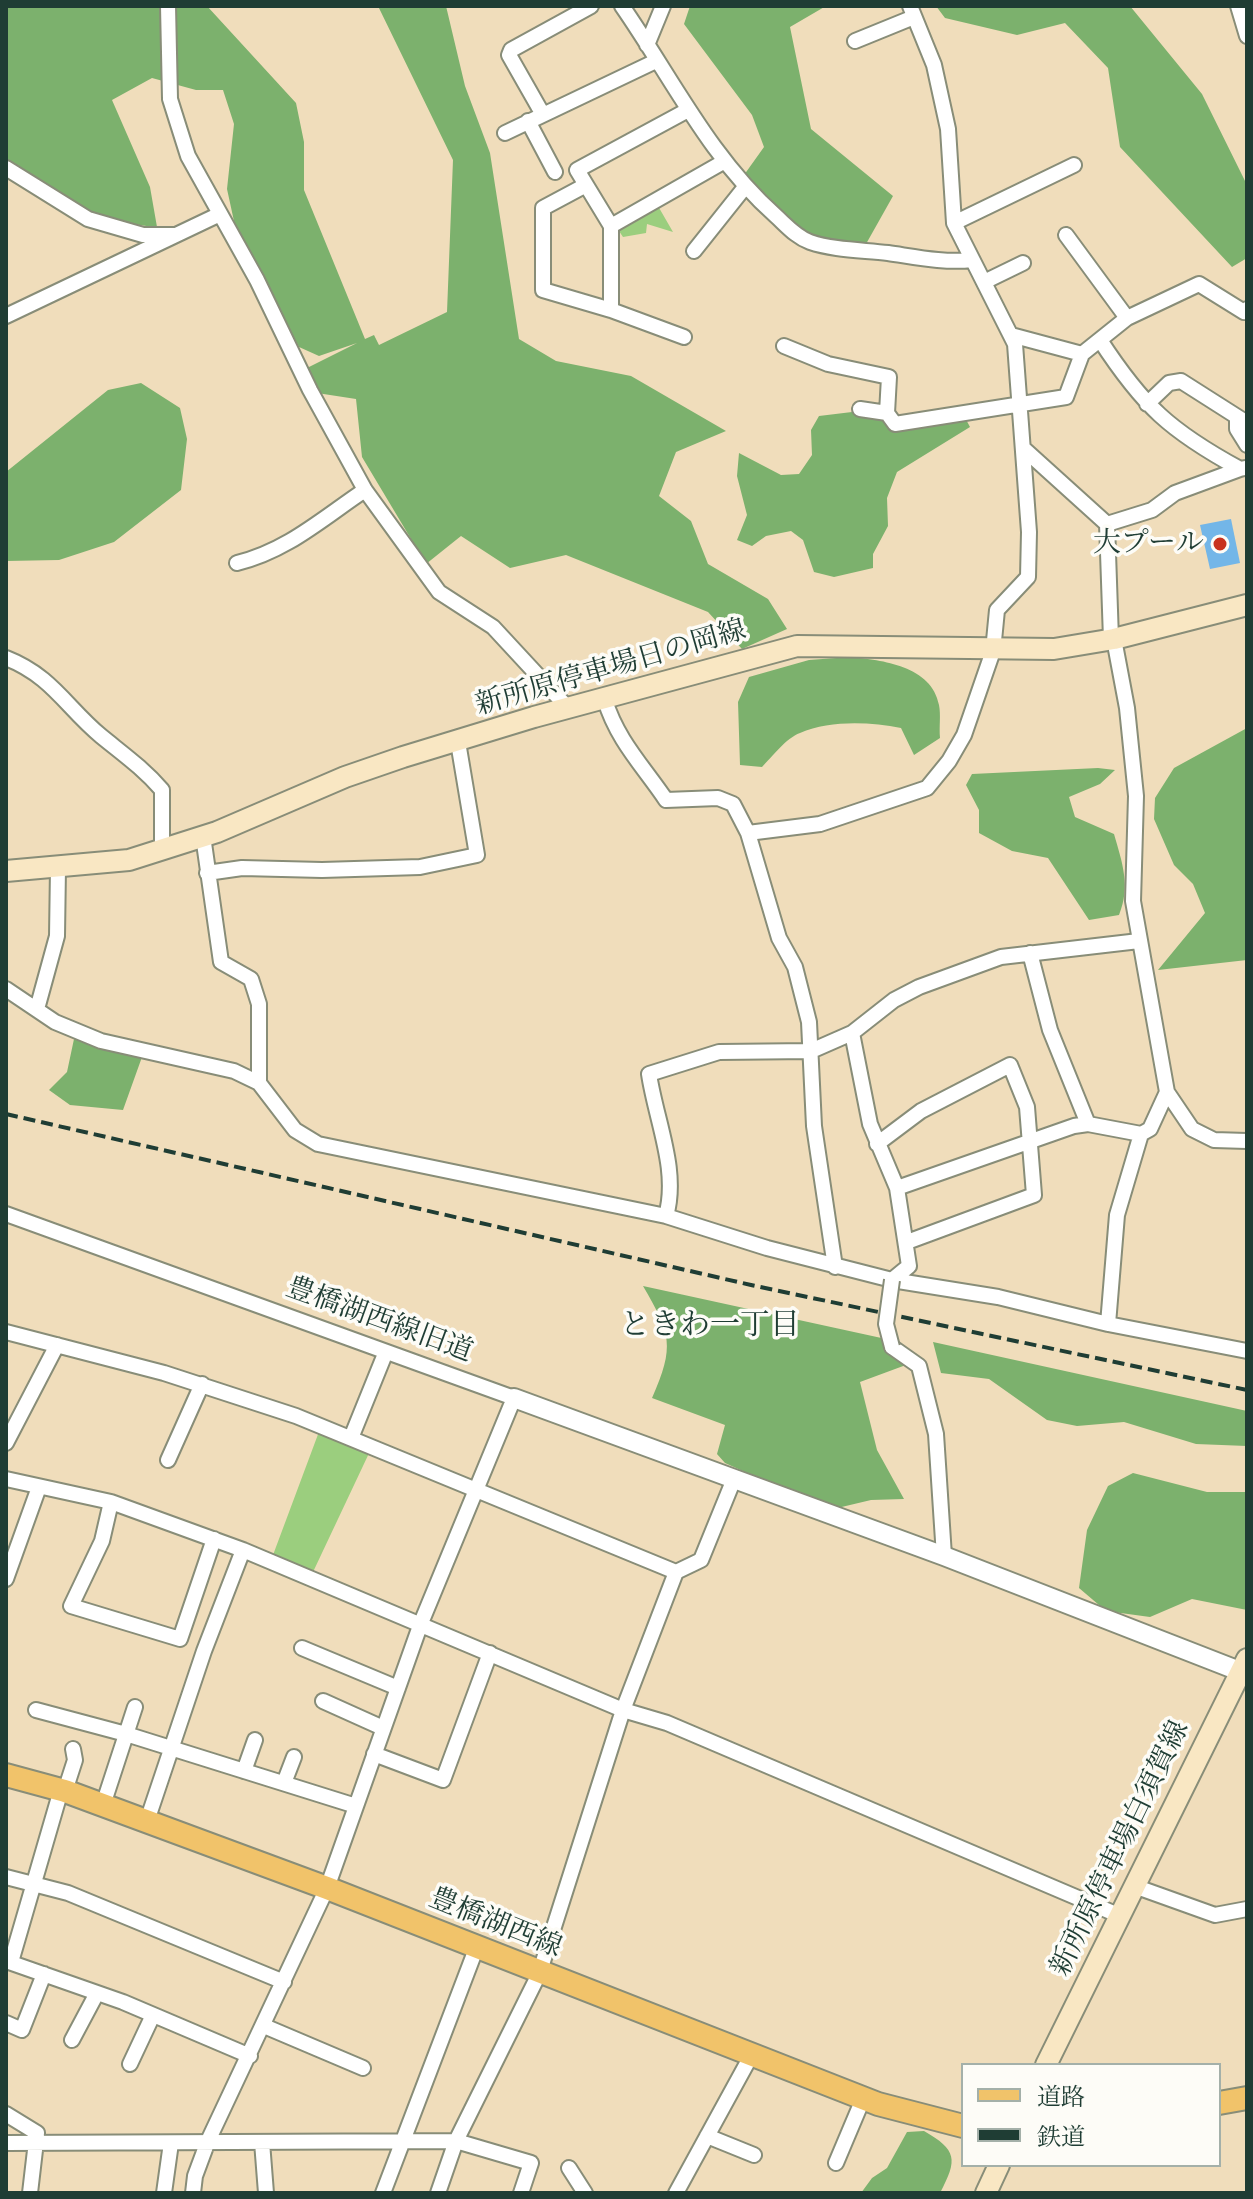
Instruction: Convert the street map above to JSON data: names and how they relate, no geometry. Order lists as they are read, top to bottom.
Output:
{
  "streets": {
    "main road": ["新所原停車場日の岡線", "新所原停車場白須賀線", "豊橋湖西線"],
    "street": ["豊橋湖西線旧道"]
  },
  "crossings": [
    ["豊橋湖西線旧道", "新所原停車場白須賀線"]
  ],
  "districts": ["ときわ一丁目"],
  "places": ["大プール"],
  "legend": ["道路", "鉄道"]
}
